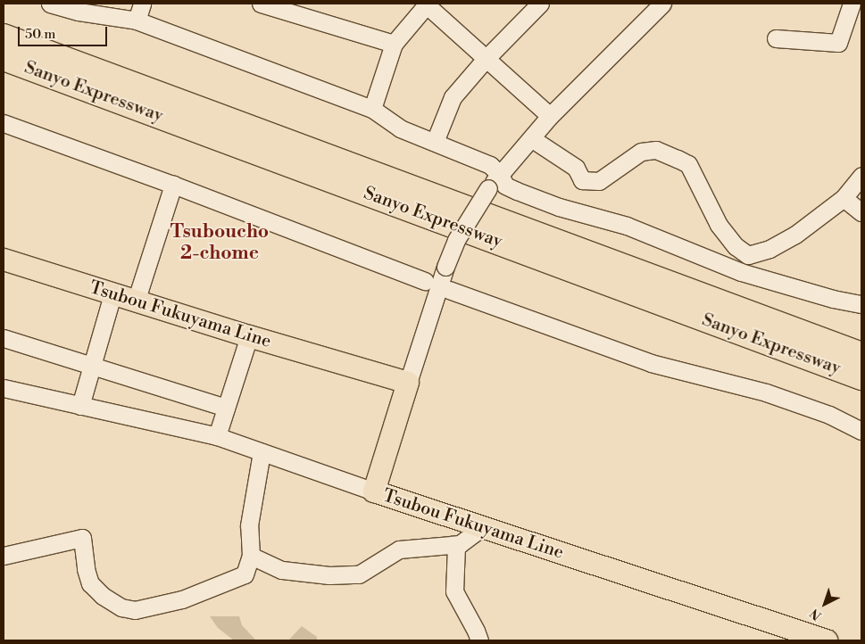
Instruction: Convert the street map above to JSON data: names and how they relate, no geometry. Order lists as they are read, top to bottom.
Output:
{
  "streets": {
    "highway": ["Sanyo Expressway"],
    "main road": ["Tsubou Fukuyama Line"]
  },
  "districts": ["Tsuboucho 2-chome"],
  "scale_bar": "50 m",
  "north": "bottom left"
}
